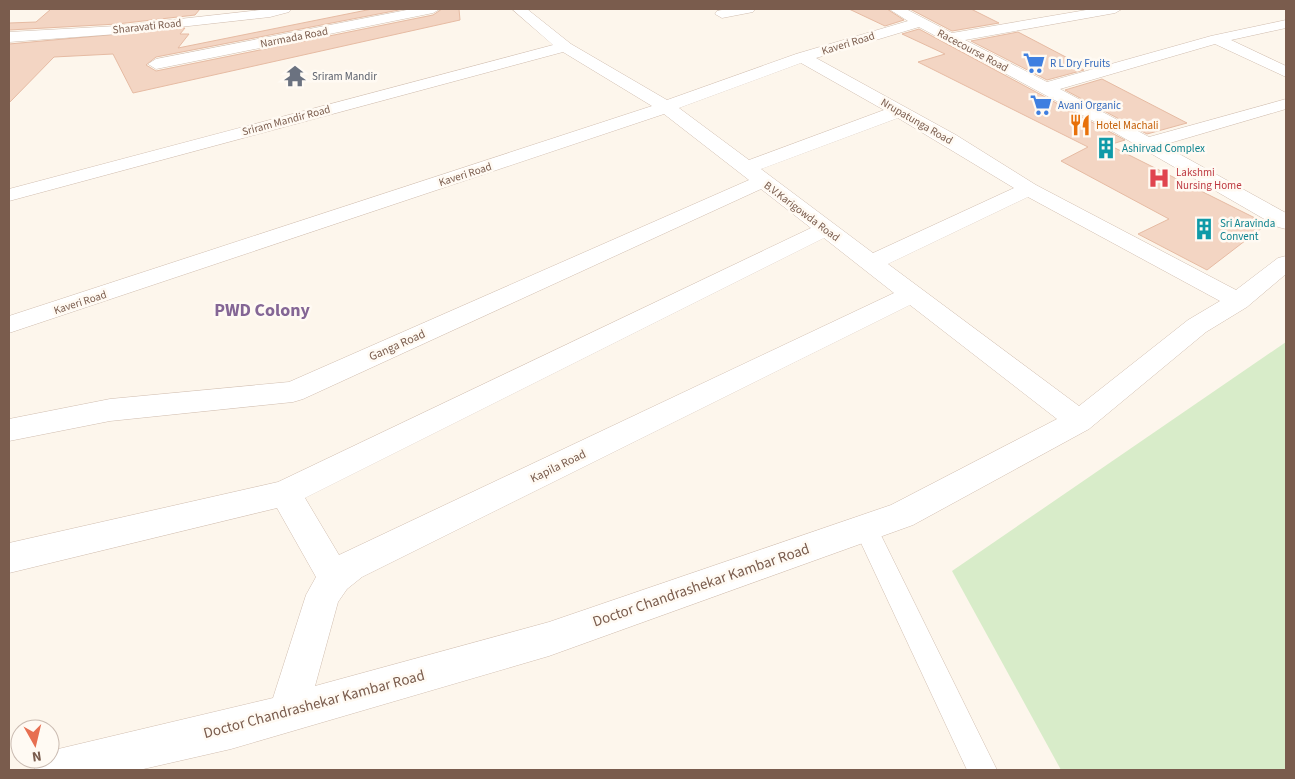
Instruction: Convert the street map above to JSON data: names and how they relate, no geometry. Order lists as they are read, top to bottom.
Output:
{
  "streets": {
    "street": [
      "Sharavati Road",
      "Narmada Road",
      "Kaveri Road",
      "Racecourse Road",
      "Sriram Mandir Road",
      "Nrupatunga Road",
      "B.V.Karigowda Road",
      "Ganga Road",
      "Kapila Road",
      "Doctor Chandrashekar Kambar Road"
    ]
  },
  "crossings": [
    ["Kaveri Road", "Racecourse Road"],
    ["Kaveri Road", "Nrupatunga Road"],
    ["Kaveri Road", "B.V.Karigowda Road"],
    ["Sriram Mandir Road", "B.V.Karigowda Road"],
    ["Nrupatunga Road", "Ganga Road"],
    ["Nrupatunga Road", "Doctor Chandrashekar Kambar Road"],
    ["B.V.Karigowda Road", "Ganga Road"],
    ["B.V.Karigowda Road", "Kapila Road"],
    ["B.V.Karigowda Road", "Doctor Chandrashekar Kambar Road"],
    ["Kapila Road", "Doctor Chandrashekar Kambar Road"]
  ],
  "districts": ["PWD Colony"],
  "places": {
    "supermarket": ["R L Dry Fruits", "Avani Organic"],
    "temple": ["Sriram Mandir"],
    "restaurant": ["Hotel Machali"],
    "building": ["Ashirvad Complex", "Sri Aravinda Convent"],
    "hospital": ["Lakshmi Nursing Home"]
  },
  "north": "bottom"
}
